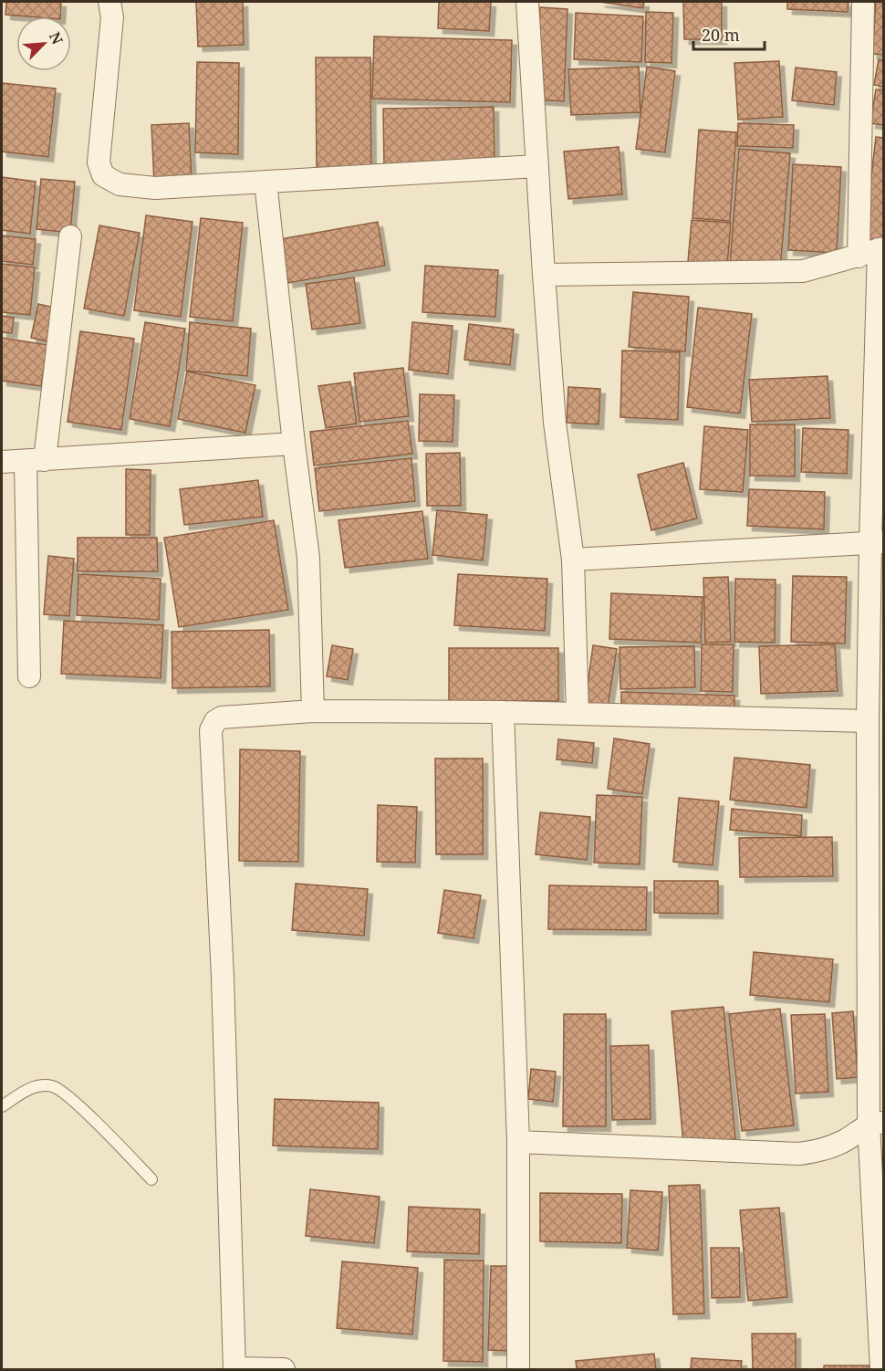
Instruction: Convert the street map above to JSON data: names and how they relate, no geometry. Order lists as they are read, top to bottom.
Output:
{
  "scale_bar": "20 m",
  "north": "top right"
}
